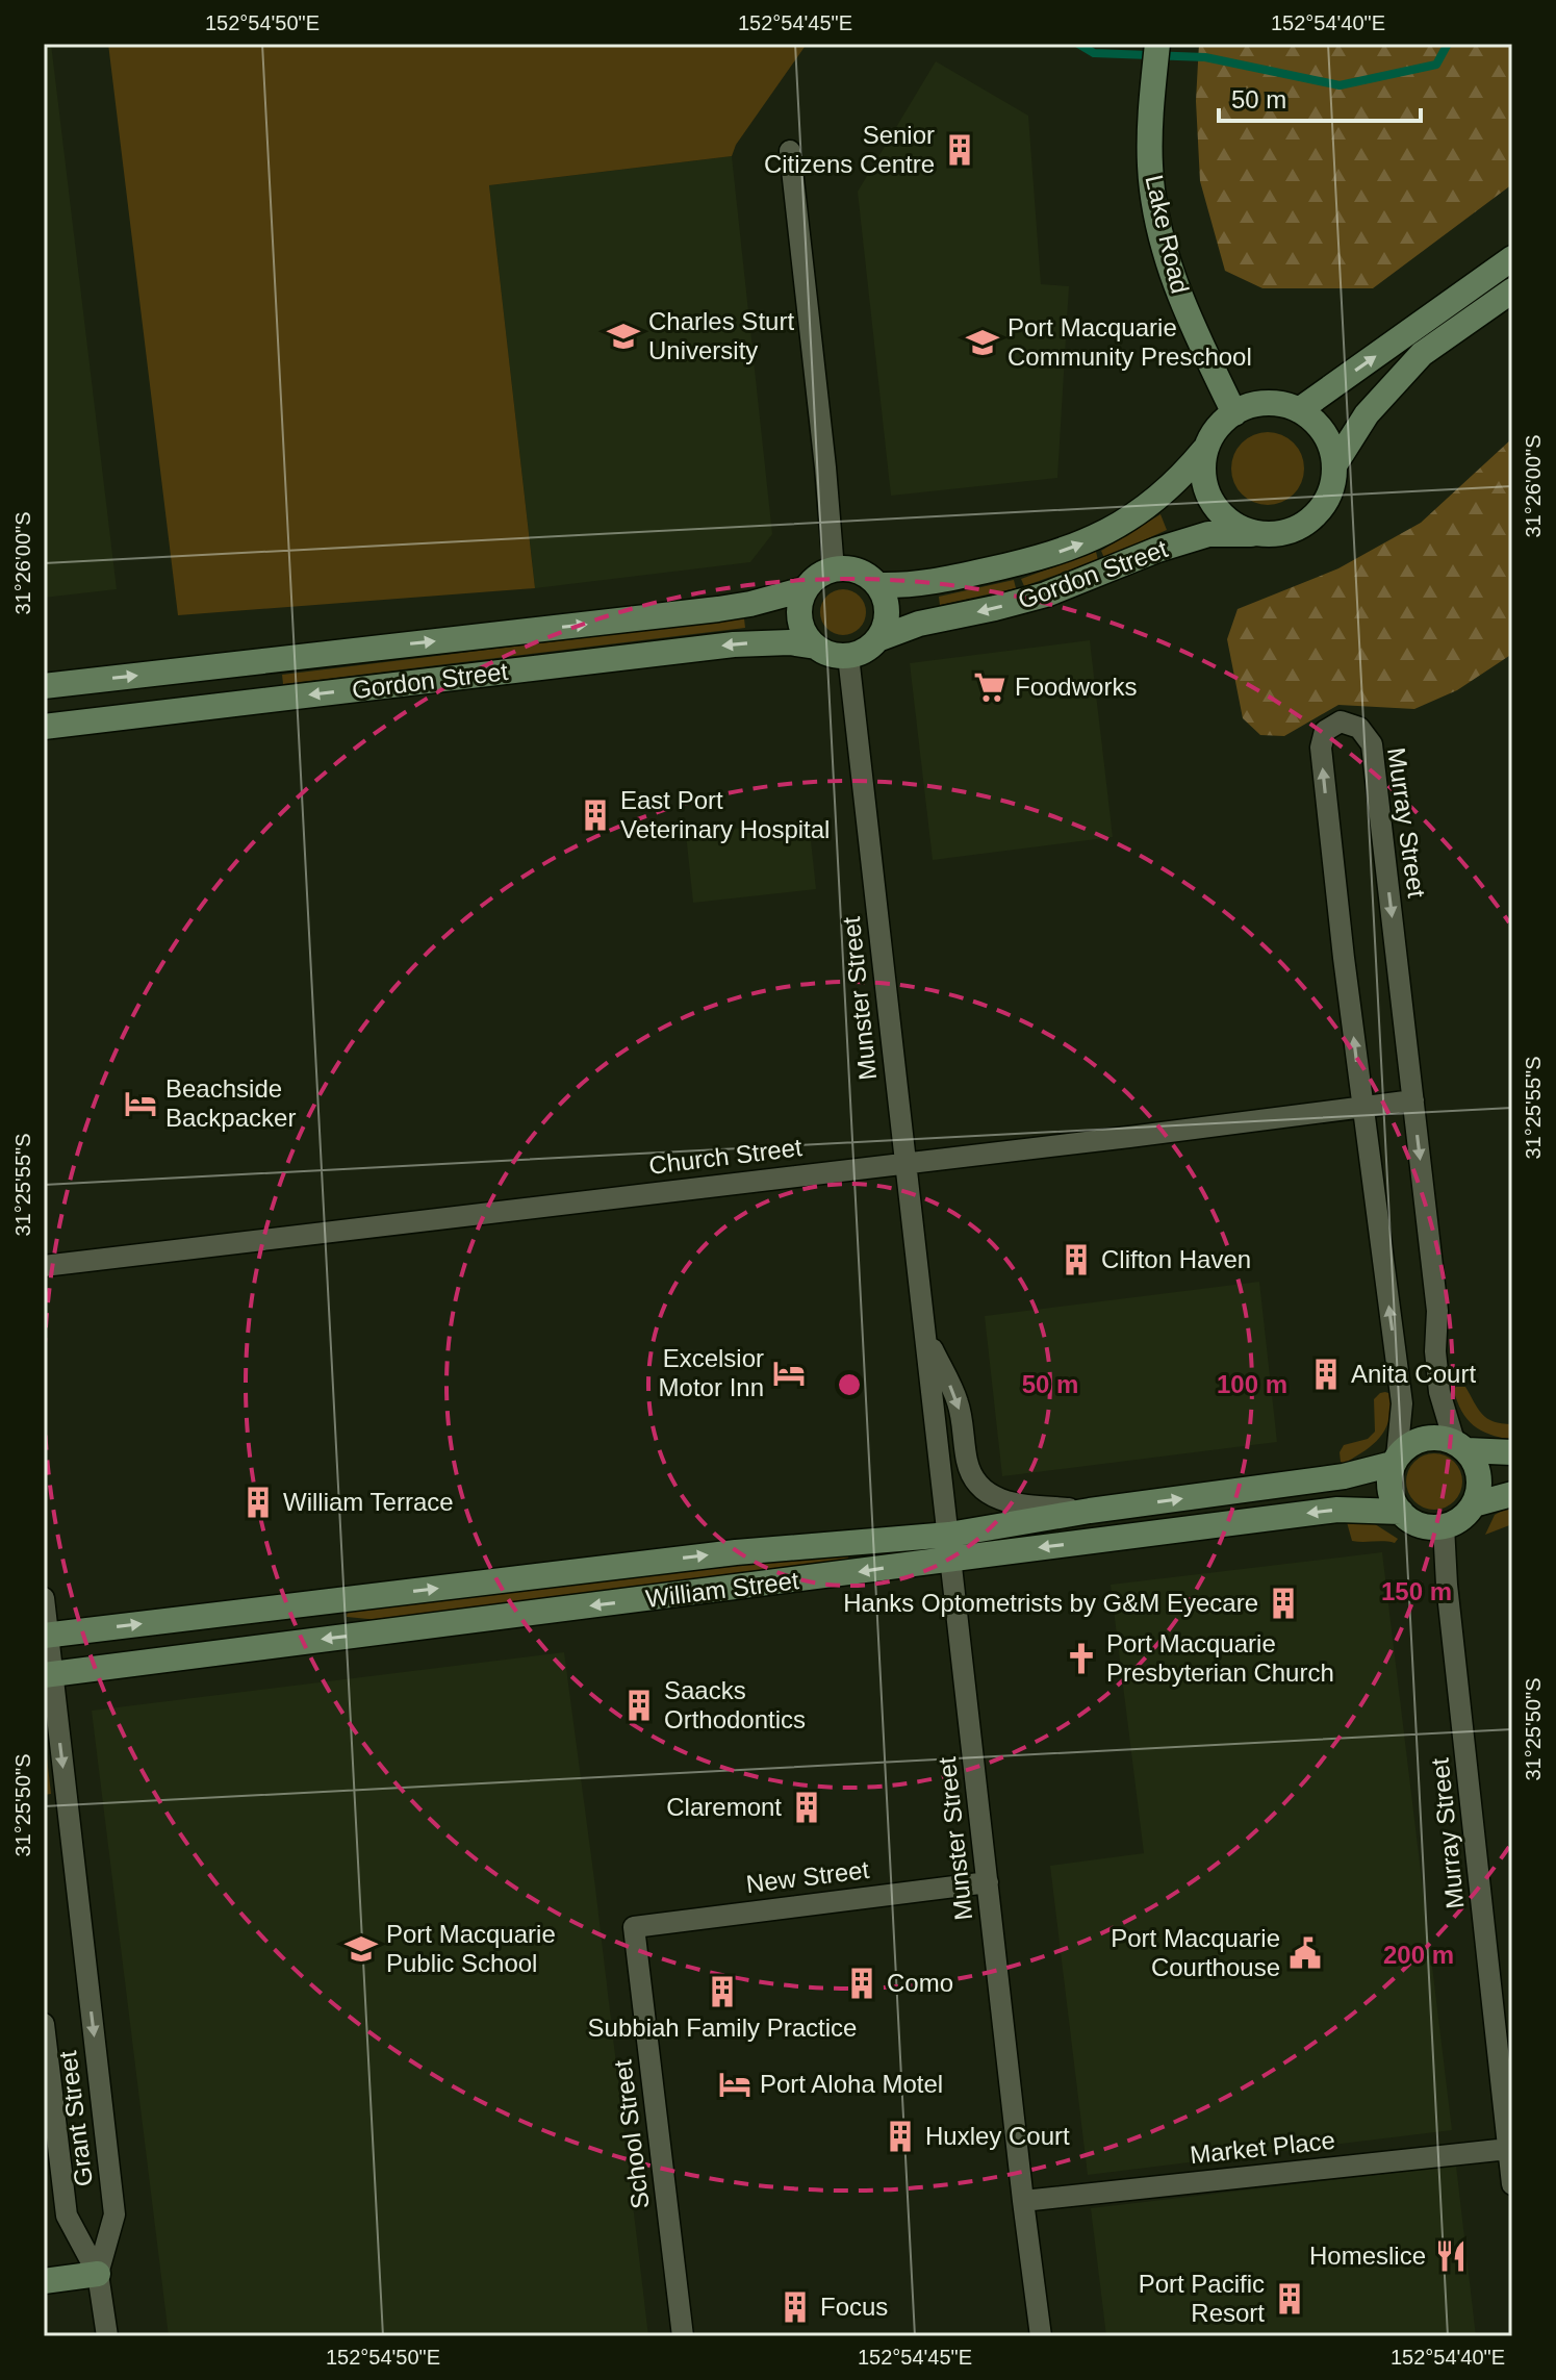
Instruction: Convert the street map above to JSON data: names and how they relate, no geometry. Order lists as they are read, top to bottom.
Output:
{
  "streets": {
    "main road": ["Lake Road", "Gordon Street", "William Street"],
    "street": [
      "Murray Street",
      "Munster Street",
      "Church Street",
      "New Street",
      "Grant Street",
      "School Street",
      "Market Place"
    ]
  },
  "crossings": [
    ["Lake Road", "Gordon Street"],
    ["Gordon Street", "Munster Street"],
    ["Murray Street", "Church Street"],
    ["Murray Street", "William Street"],
    ["Murray Street", "Market Place"],
    ["Munster Street", "Church Street"],
    ["Munster Street", "William Street"],
    ["Munster Street", "New Street"],
    ["Munster Street", "Market Place"],
    ["William Street", "Grant Street"],
    ["New Street", "School Street"]
  ],
  "places": {
    "building": [
      "Senior Citizens Centre",
      "East Port Veterinary Hospital",
      "Clifton Haven",
      "Anita Court",
      "William Terrace",
      "Hanks Optometrists by G&M Eyecare",
      "Saacks Orthodontics",
      "Claremont",
      "Como",
      "Subbiah Family Practice",
      "Huxley Court",
      "Port Pacific Resort",
      "Focus"
    ],
    "school or university": ["Charles Sturt University", "Port Macquarie Community Preschool", "Port Macquarie Public School"],
    "supermarket": ["Foodworks"],
    "hotel": ["Beachside Backpacker", "Excelsior Motor Inn", "Port Aloha Motel"],
    "church": ["Port Macquarie Presbyterian Church"],
    "public building": ["Port Macquarie Courthouse"],
    "restaurant": ["Homeslice"]
  },
  "scale_bar": "50 m",
  "coordinates": [
    "152°54'50\"E",
    "152°54'45\"E",
    "152°54'40\"E",
    "31°26'00\"S",
    "31°25'55\"S",
    "31°25'50\"S"
  ],
  "rings": [
    "50 m",
    "100 m",
    "150 m",
    "200 m"
  ]
}
